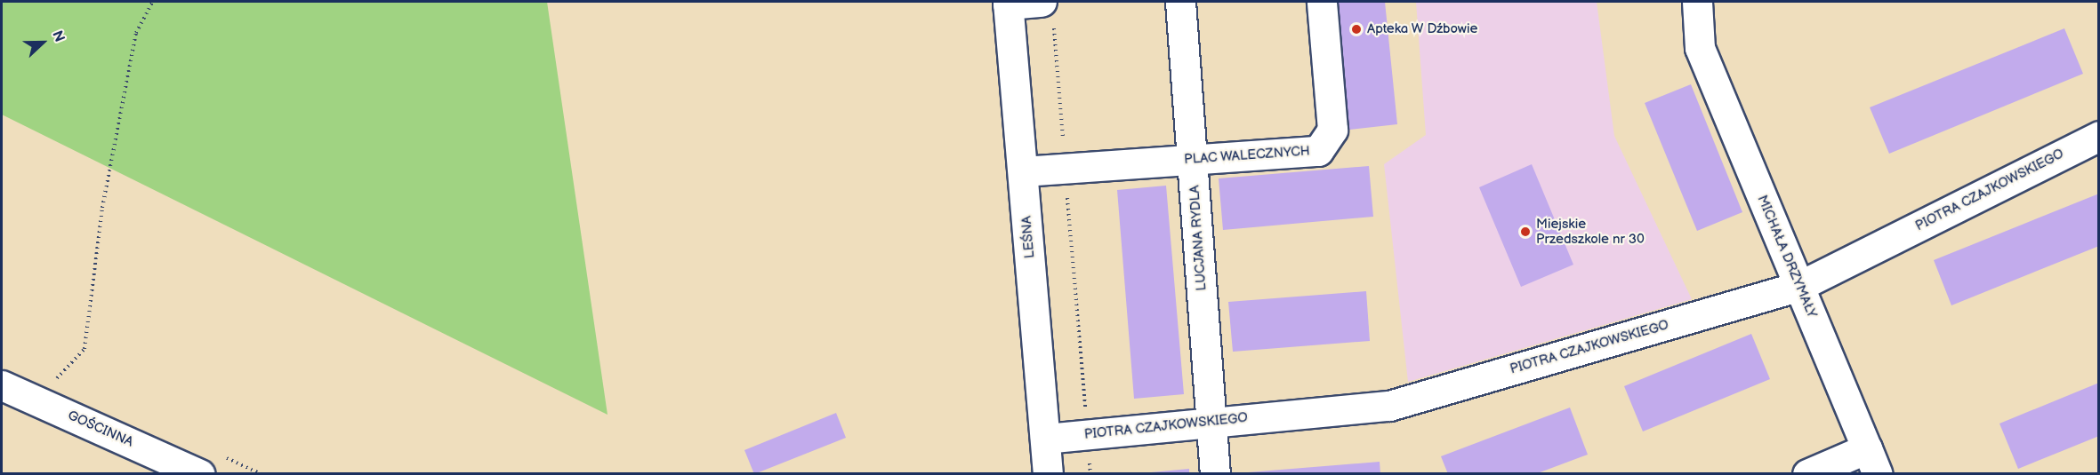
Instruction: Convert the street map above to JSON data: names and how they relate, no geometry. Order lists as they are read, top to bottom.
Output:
{
  "streets": {
    "street": [
      "PLAC WALECZNYCH",
      "PIOTRA CZAJKOWSKIEGO",
      "LEŚNA",
      "LUCJANA RYDLA",
      "MICHAŁA DRZYMAŁY",
      "GOŚCINNA"
    ]
  },
  "crossings": [
    ["PLAC WALECZNYCH", "LEŚNA"],
    ["PLAC WALECZNYCH", "LUCJANA RYDLA"],
    ["PIOTRA CZAJKOWSKIEGO", "LEŚNA"],
    ["PIOTRA CZAJKOWSKIEGO", "LUCJANA RYDLA"],
    ["PIOTRA CZAJKOWSKIEGO", "MICHAŁA DRZYMAŁY"]
  ],
  "places": ["Apteka W Dźbowie", "Miejskie Przedszkole nr 30"],
  "north": "right"
}
